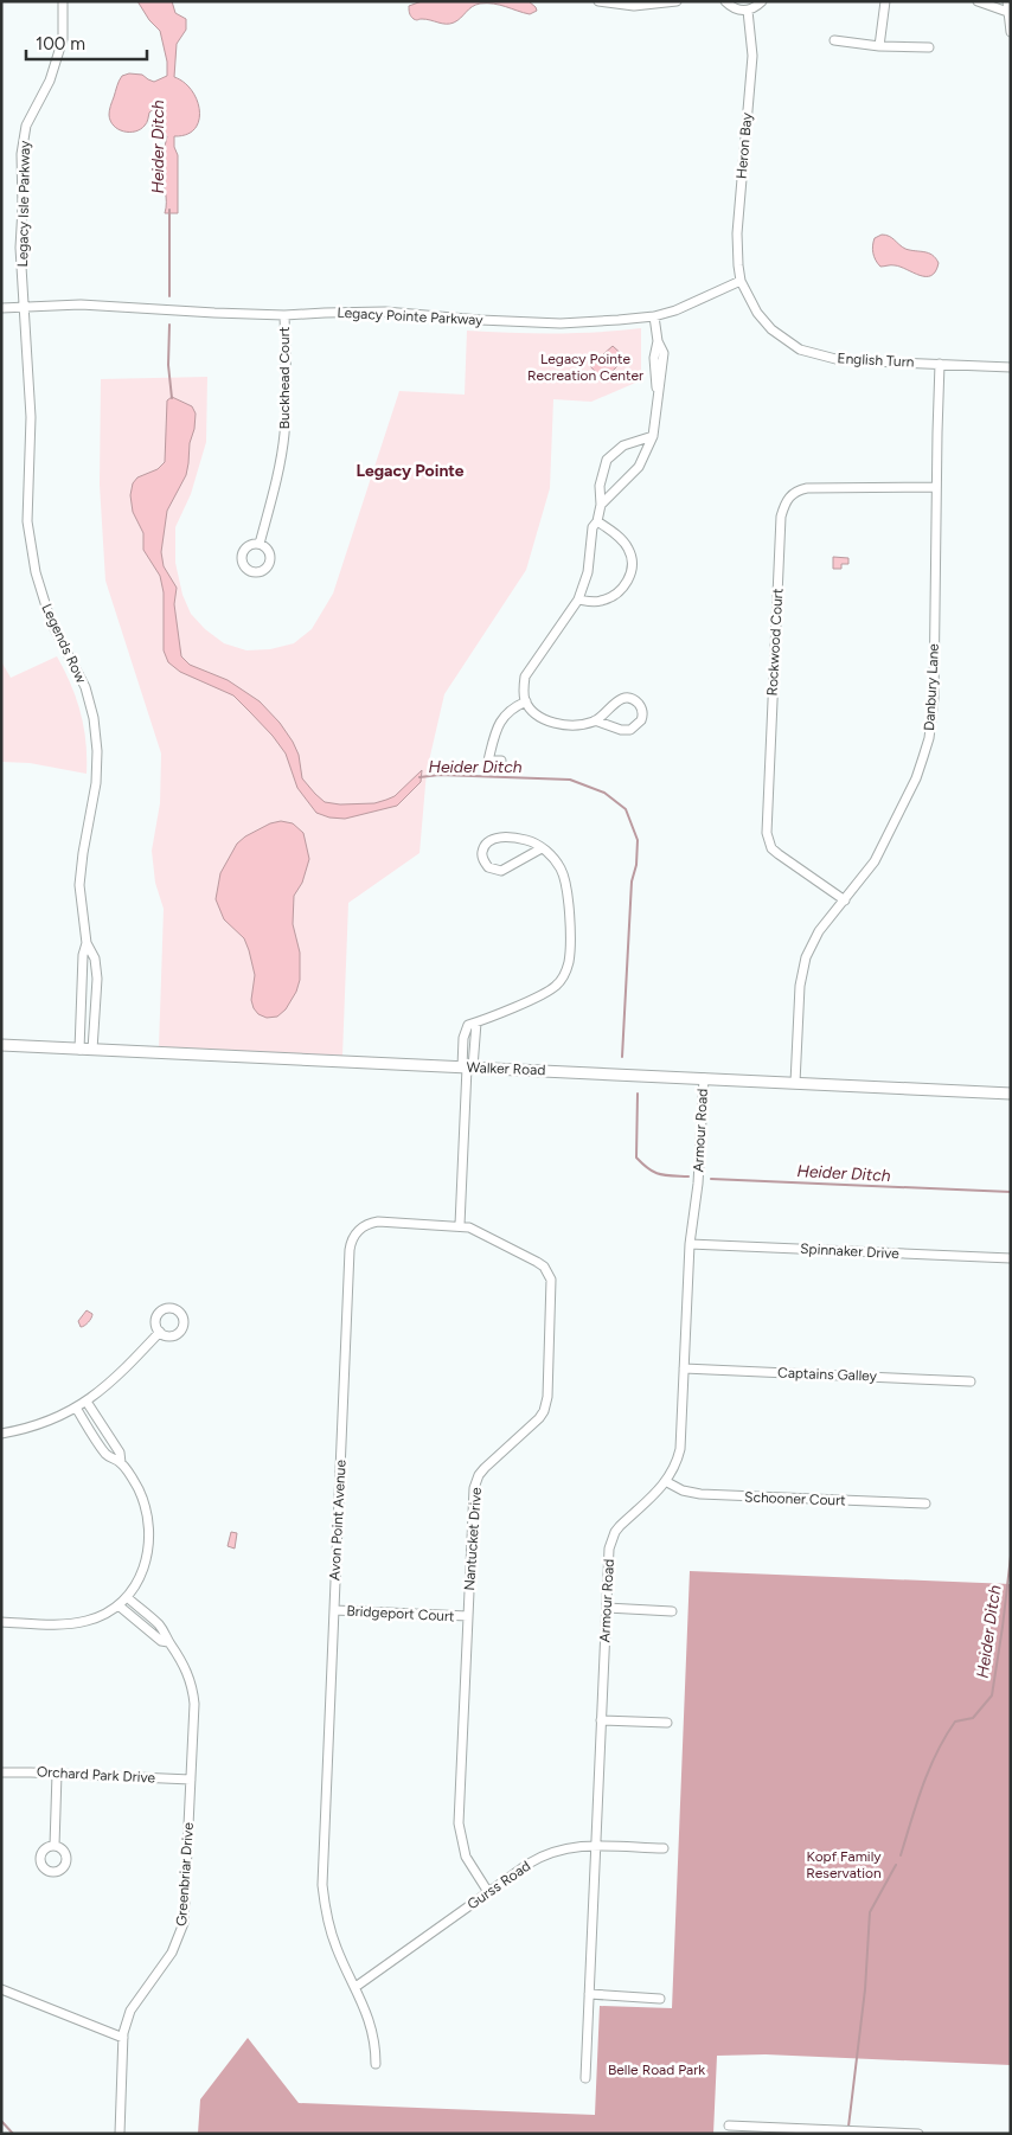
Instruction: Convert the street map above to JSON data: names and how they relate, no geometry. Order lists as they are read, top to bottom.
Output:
{
  "streets": {
    "street": [
      "Heron Bay",
      "Legacy Isle Parkway",
      "Legacy Pointe Parkway",
      "English Turn",
      "Buckhead Court",
      "Rockwood Court",
      "Legends Row",
      "Danbury Lane",
      "Walker Road",
      "Armour Road",
      "Spinnaker Drive",
      "Captains Galley",
      "Schooner Court",
      "Avon Point Avenue",
      "Nantucket Drive",
      "Bridgeport Court",
      "Orchard Park Drive",
      "Greenbriar Drive",
      "Gurss Road"
    ]
  },
  "crossings": [
    ["Heron Bay", "Legacy Pointe Parkway"],
    ["Heron Bay", "English Turn"],
    ["Legacy Isle Parkway", "Legacy Pointe Parkway"],
    ["Legacy Isle Parkway", "Legends Row"],
    ["Legacy Pointe Parkway", "English Turn"],
    ["Legacy Pointe Parkway", "Buckhead Court"],
    ["Legacy Pointe Parkway", "Legends Row"],
    ["English Turn", "Danbury Lane"],
    ["Rockwood Court", "Danbury Lane"],
    ["Legends Row", "Walker Road"],
    ["Danbury Lane", "Walker Road"],
    ["Walker Road", "Armour Road"],
    ["Armour Road", "Spinnaker Drive"],
    ["Armour Road", "Captains Galley"],
    ["Armour Road", "Schooner Court"],
    ["Armour Road", "Gurss Road"],
    ["Avon Point Avenue", "Nantucket Drive"],
    ["Avon Point Avenue", "Bridgeport Court"],
    ["Avon Point Avenue", "Gurss Road"],
    ["Nantucket Drive", "Bridgeport Court"],
    ["Nantucket Drive", "Gurss Road"],
    ["Orchard Park Drive", "Greenbriar Drive"]
  ],
  "districts": ["Legacy Pointe"],
  "water": ["Heider Ditch"],
  "parks": ["Legacy Pointe Recreation Center", "Kopf Family Reservation", "Belle Road Park"],
  "scale_bar": "100 m"
}
